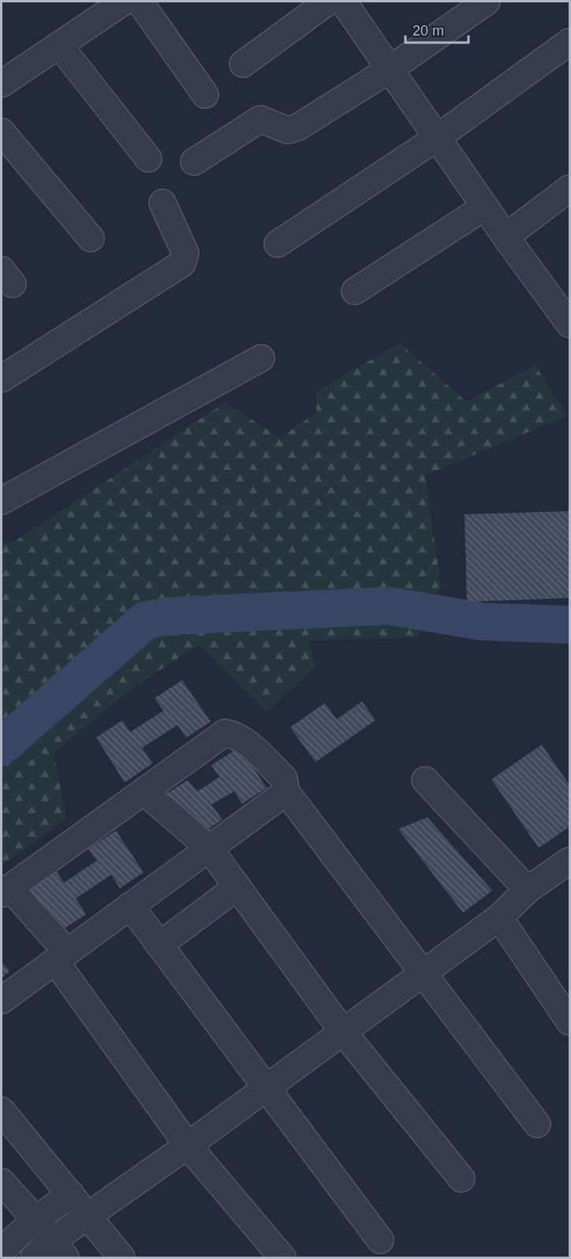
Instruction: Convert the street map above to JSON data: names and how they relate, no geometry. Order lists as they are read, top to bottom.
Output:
{
  "scale_bar": "20 m"
}
